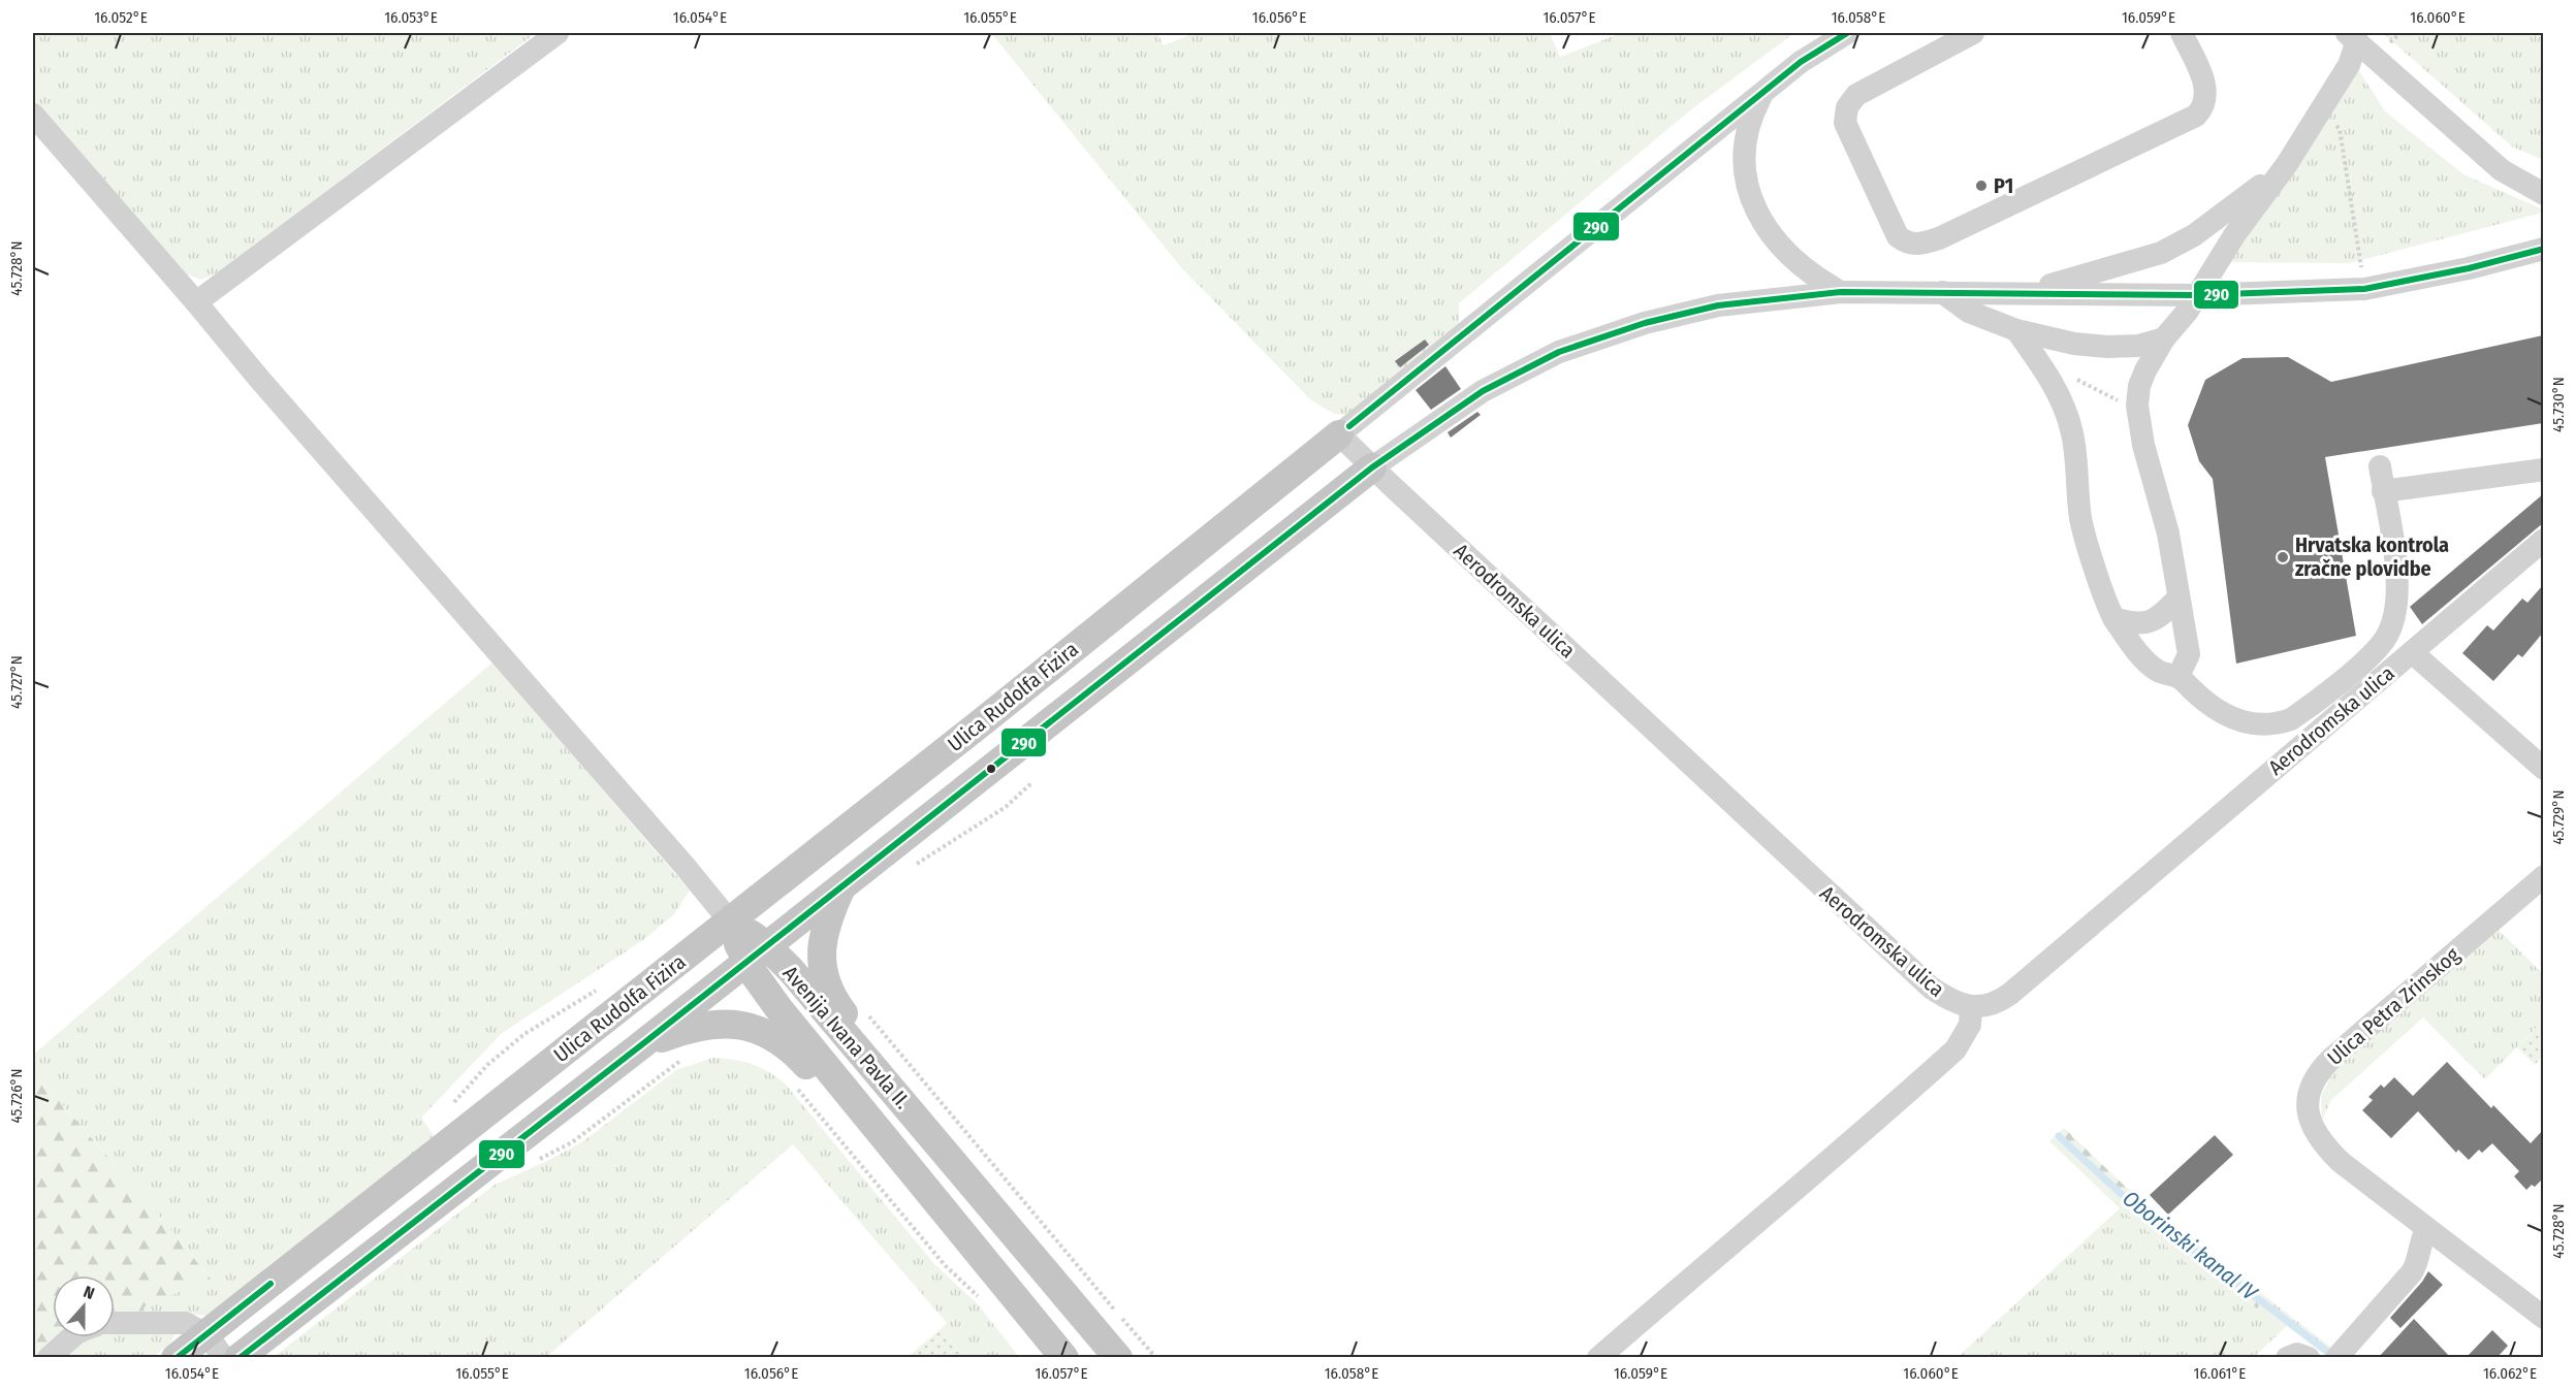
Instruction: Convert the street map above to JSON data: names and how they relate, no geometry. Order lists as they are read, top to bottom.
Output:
{
  "streets": {
    "main road": ["Ulica Rudolfa Fizira", "Avenija Ivana Pavla II."],
    "street": ["Aerodromska ulica", "Ulica Petra Zrinskog"]
  },
  "crossings": [
    ["Aerodromska ulica", "Ulica Rudolfa Fizira"],
    ["Ulica Rudolfa Fizira", "Avenija Ivana Pavla II."]
  ],
  "water": ["Oborinski kanal IV"],
  "places": ["P1", "Hrvatska kontrola zračne plovidbe"],
  "lines": ["transit line 290"],
  "north": "top",
  "coordinates": [
    "16.052°E",
    "16.053°E",
    "16.054°E",
    "16.055°E",
    "16.056°E",
    "16.057°E",
    "16.058°E",
    "16.059°E",
    "16.060°E",
    "45.728°N",
    "45.730°N",
    "45.727°N",
    "45.729°N",
    "45.726°N",
    "16.061°E",
    "16.062°E"
  ]
}
